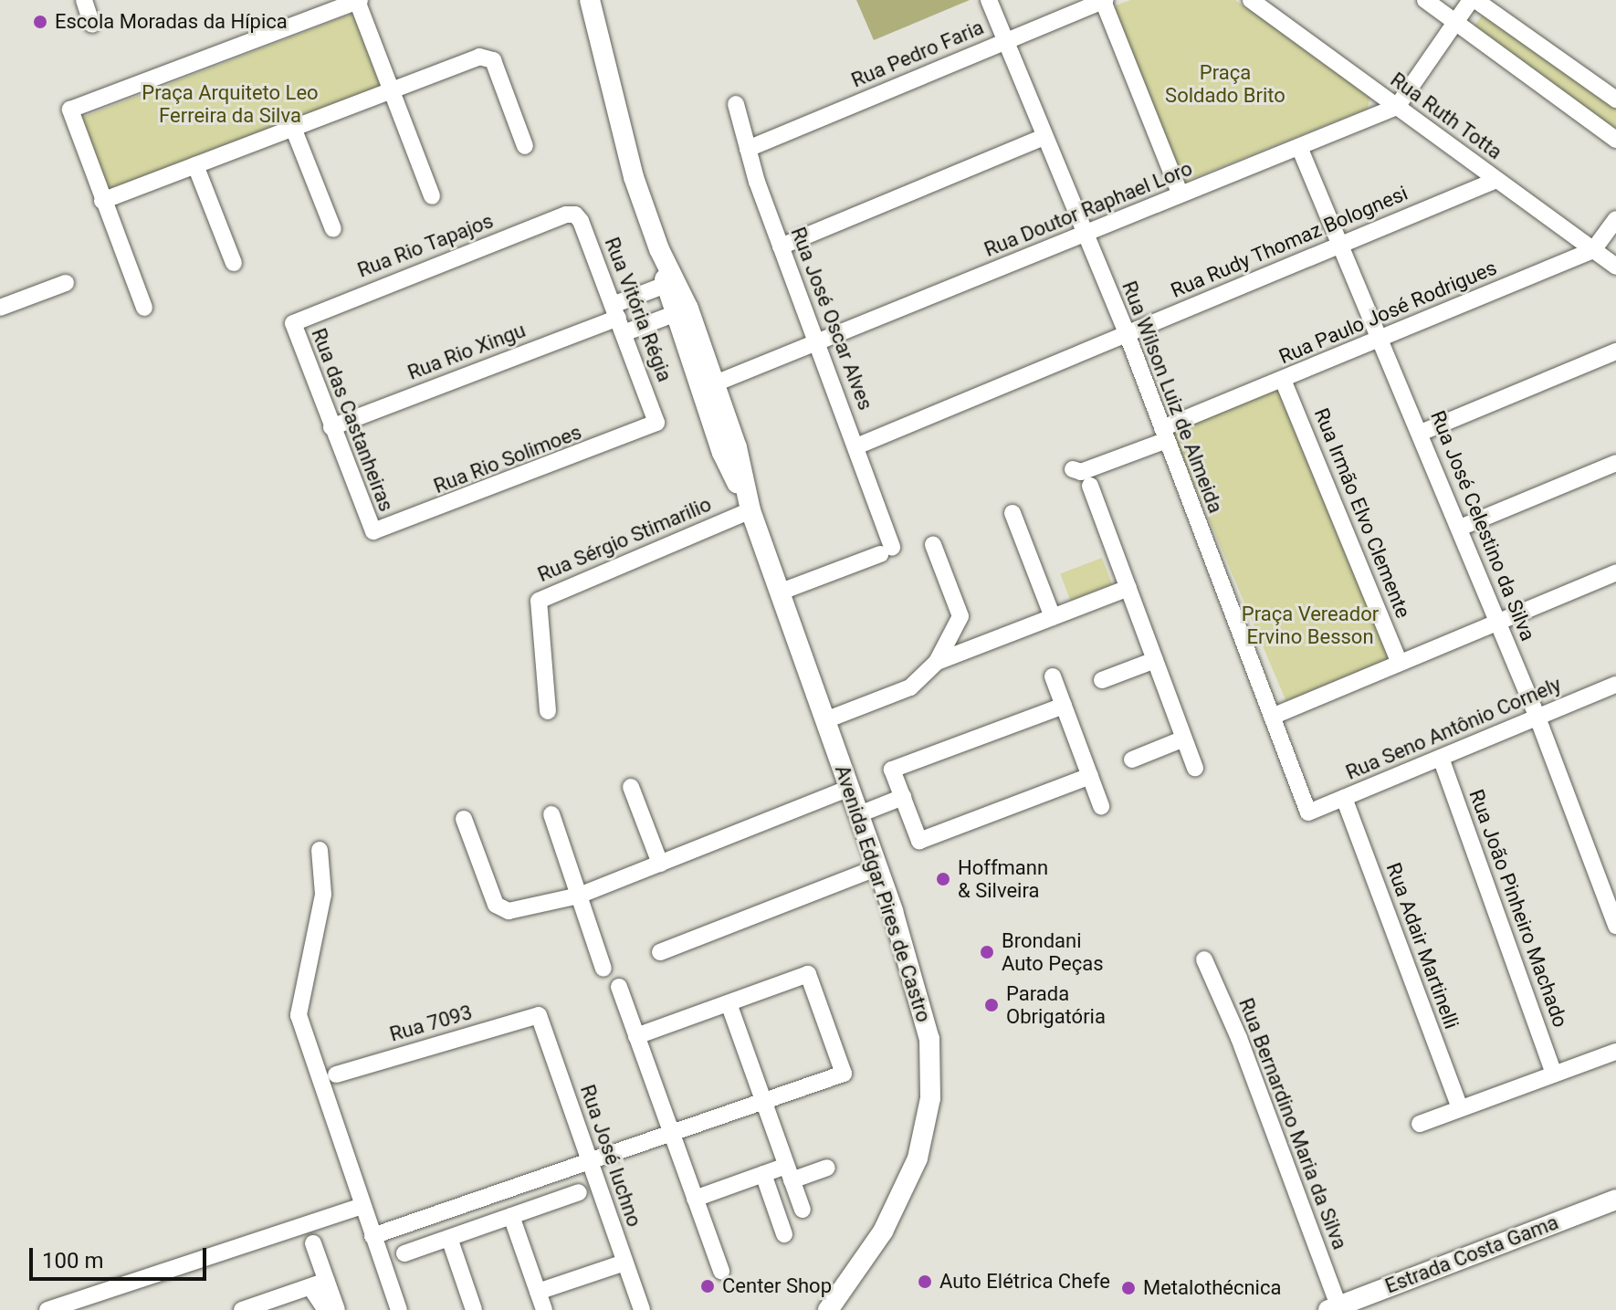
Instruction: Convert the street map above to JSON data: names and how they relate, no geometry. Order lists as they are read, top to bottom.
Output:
{
  "streets": {
    "main road": ["Avenida Edgar Pires de Castro", "Estrada Costa Gama"],
    "street": [
      "Rua Pedro Faria",
      "Rua Ruth Totta",
      "Rua Doutor Raphael Loro",
      "Rua Rudy Thomaz Bolognesi",
      "Rua Rio Tapajos",
      "Rua Vitória Régia",
      "Rua Paulo José Rodrigues",
      "Rua José Oscar Alves",
      "Rua Rio Xingu",
      "Rua Wilson Luiz de Almeida",
      "Rua das Castanheiras",
      "Rua Rio Solimoes",
      "Rua Irmão Elvo Clemente",
      "Rua José Celestino da Silva",
      "Rua Sérgio Stimarilio",
      "Rua Seno Antônio Cornely",
      "Rua João Pinheiro Machado",
      "Rua Adair Martinelli",
      "Rua 7093",
      "Rua Bernardino Maria da Silva",
      "Rua José Iuchno"
    ]
  },
  "crossings": [
    ["Rua Pedro Faria", "Rua José Oscar Alves"],
    ["Rua Pedro Faria", "Rua Wilson Luiz de Almeida"],
    ["Rua Ruth Totta", "Rua Doutor Raphael Loro"],
    ["Rua Ruth Totta", "Rua Rudy Thomaz Bolognesi"],
    ["Rua Ruth Totta", "Rua Paulo José Rodrigues"],
    ["Rua Doutor Raphael Loro", "Rua José Oscar Alves"],
    ["Rua Doutor Raphael Loro", "Rua Wilson Luiz de Almeida"],
    ["Rua Doutor Raphael Loro", "Rua José Celestino da Silva"],
    ["Rua Doutor Raphael Loro", "Avenida Edgar Pires de Castro"],
    ["Rua Rudy Thomaz Bolognesi", "Rua José Oscar Alves"],
    ["Rua Rudy Thomaz Bolognesi", "Rua Wilson Luiz de Almeida"],
    ["Rua Rudy Thomaz Bolognesi", "Rua José Celestino da Silva"],
    ["Rua Rio Tapajos", "Rua Vitória Régia"],
    ["Rua Rio Tapajos", "Rua das Castanheiras"],
    ["Rua Vitória Régia", "Rua Rio Xingu"],
    ["Rua Vitória Régia", "Rua Rio Solimoes"],
    ["Rua Paulo José Rodrigues", "Rua Wilson Luiz de Almeida"],
    ["Rua Paulo José Rodrigues", "Rua Irmão Elvo Clemente"],
    ["Rua Paulo José Rodrigues", "Rua José Celestino da Silva"],
    ["Rua José Oscar Alves", "Avenida Edgar Pires de Castro"],
    ["Rua Rio Xingu", "Rua das Castanheiras"],
    ["Rua Wilson Luiz de Almeida", "Rua Seno Antônio Cornely"],
    ["Rua das Castanheiras", "Rua Rio Solimoes"],
    ["Rua José Celestino da Silva", "Rua Seno Antônio Cornely"],
    ["Rua Sérgio Stimarilio", "Avenida Edgar Pires de Castro"],
    ["Rua Seno Antônio Cornely", "Rua João Pinheiro Machado"],
    ["Rua Seno Antônio Cornely", "Rua Adair Martinelli"],
    ["Rua 7093", "Rua José Iuchno"],
    ["Rua Bernardino Maria da Silva", "Estrada Costa Gama"]
  ],
  "parks": ["Praça Soldado Brito", "Praça Arquiteto Leo Ferreira da Silva", "Praça Vereador Ervino Besson"],
  "places": [
    "Escola Moradas da Hípica",
    "Hoffmann & Silveira",
    "Brondani Auto Peças",
    "Parada Obrigatória",
    "Auto Elétrica Chefe",
    "Center Shop",
    "Metalothécnica"
  ],
  "scale_bar": "100 m"
}
